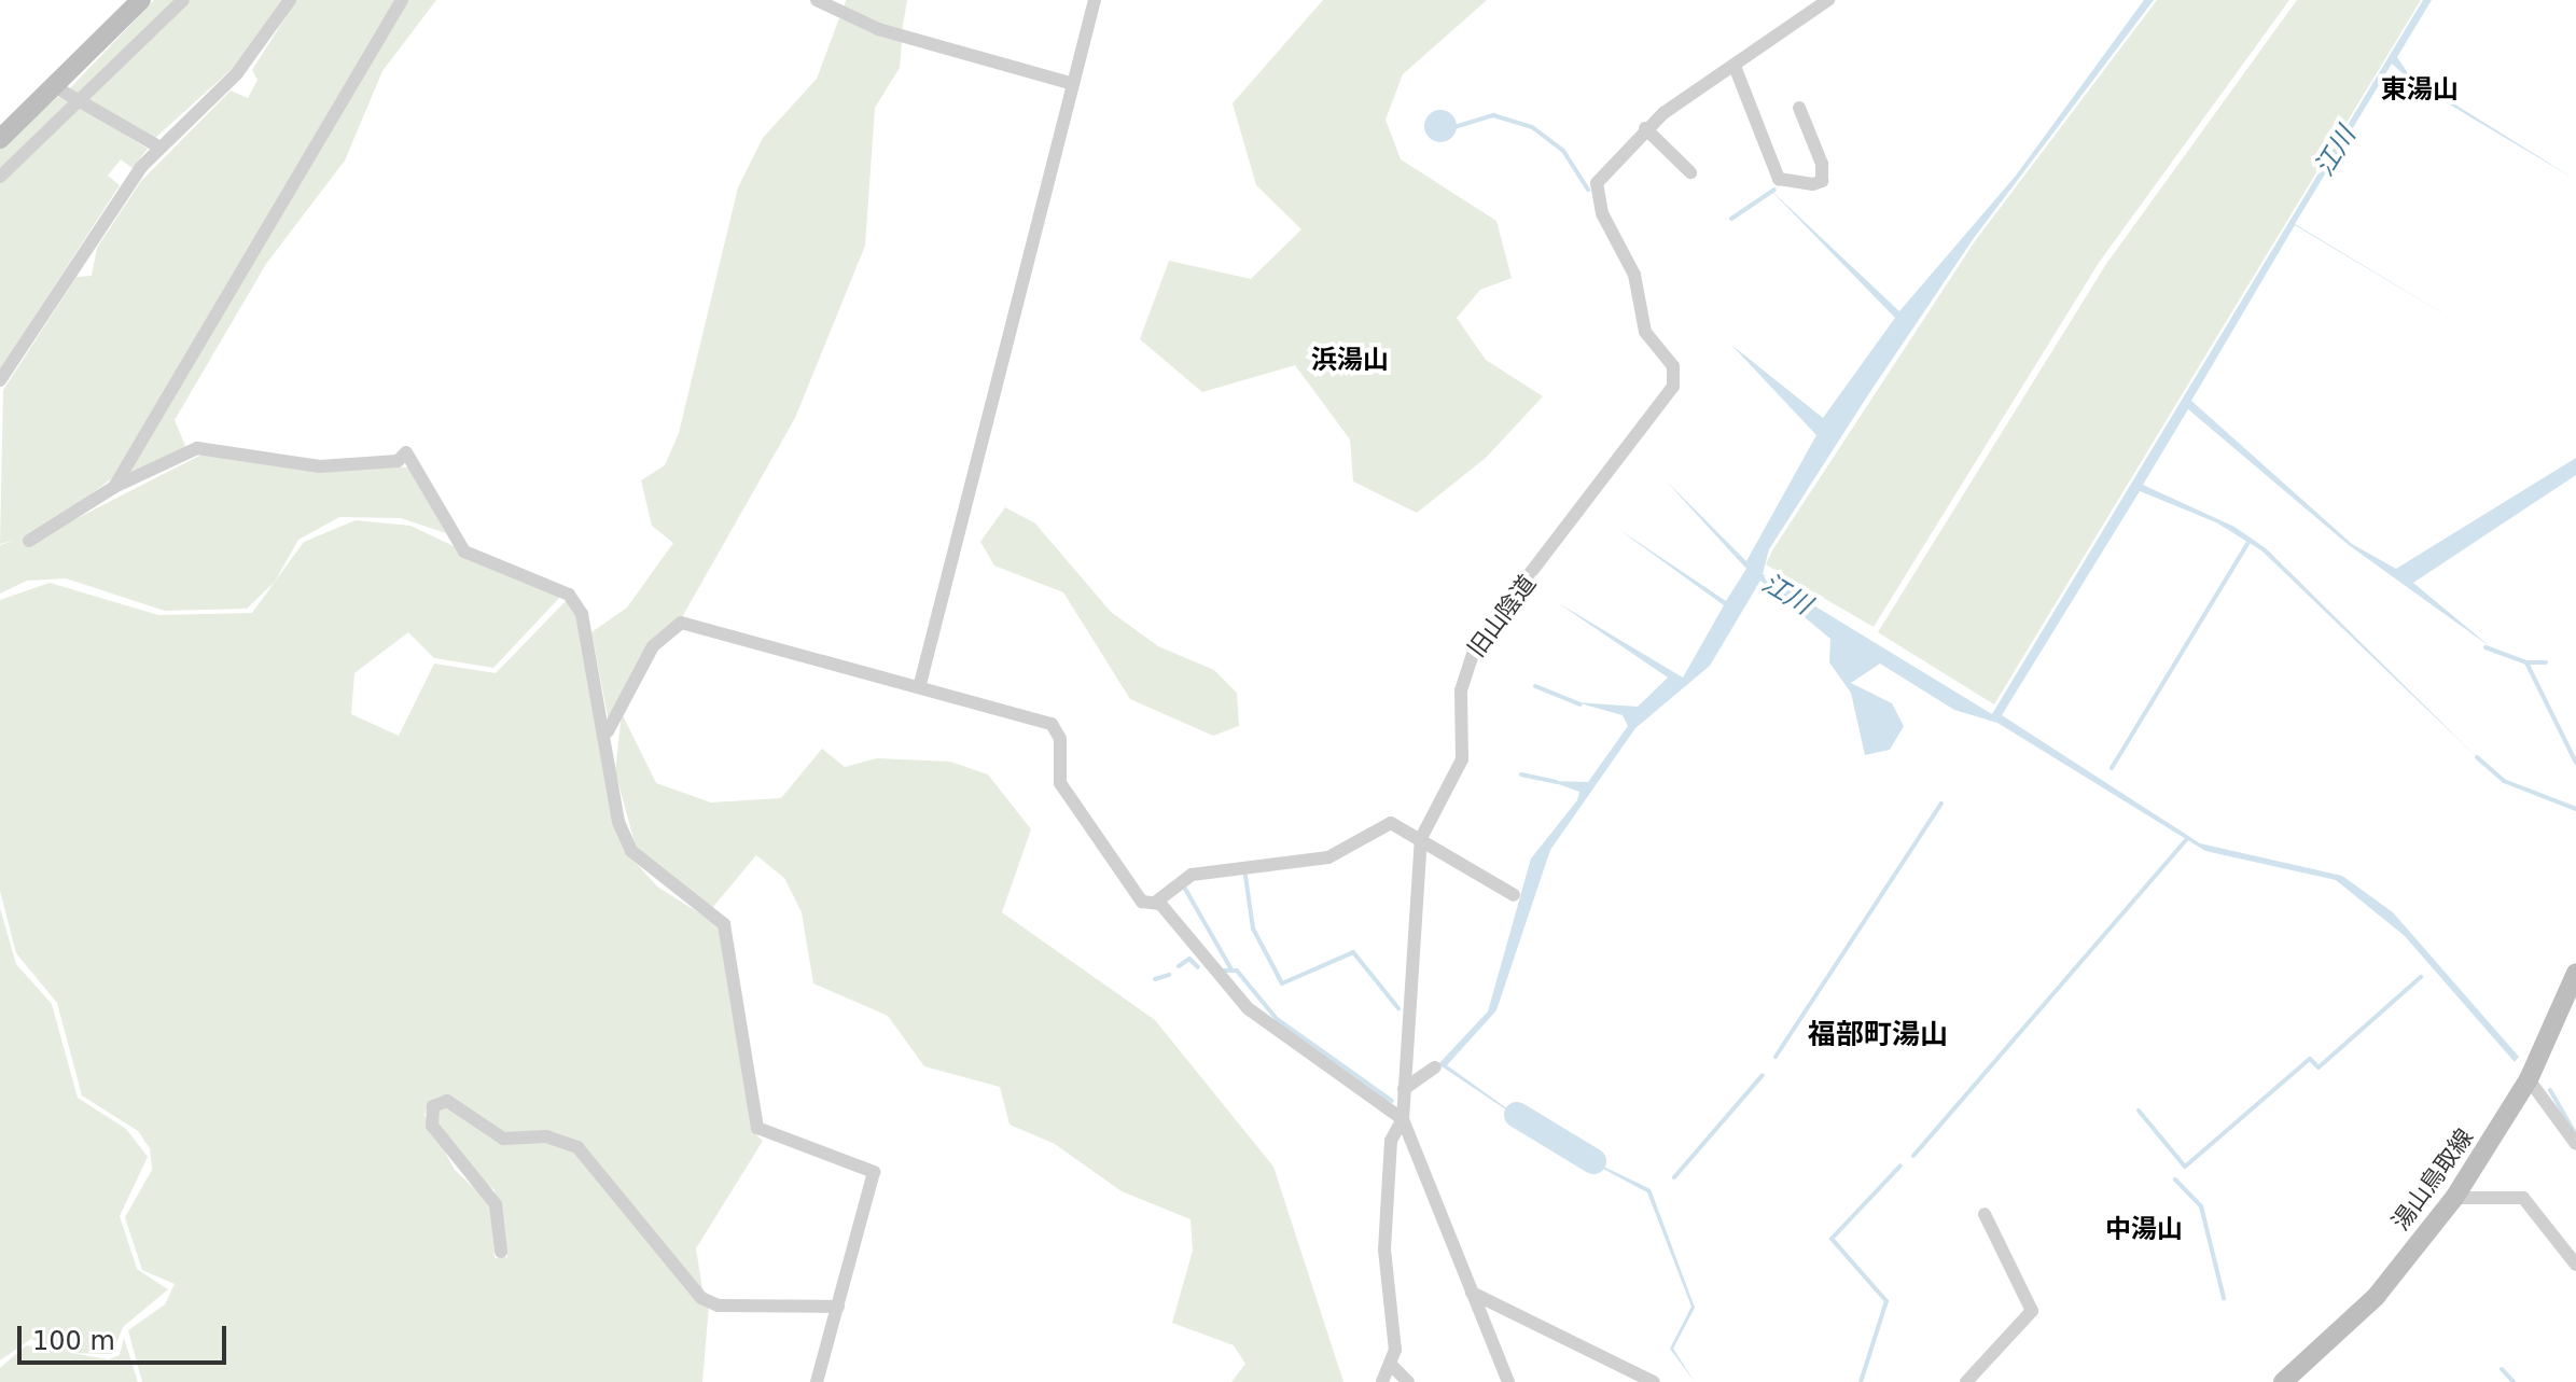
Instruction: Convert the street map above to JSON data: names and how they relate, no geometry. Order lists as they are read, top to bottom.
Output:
{
  "streets": {
    "main road": ["湯山鳥取線"],
    "street": ["旧山陰道"]
  },
  "districts": [
    "東湯山",
    "浜湯山",
    "福部町湯山",
    "中湯山"
  ],
  "water": ["江川"],
  "scale_bar": "100 m"
}
